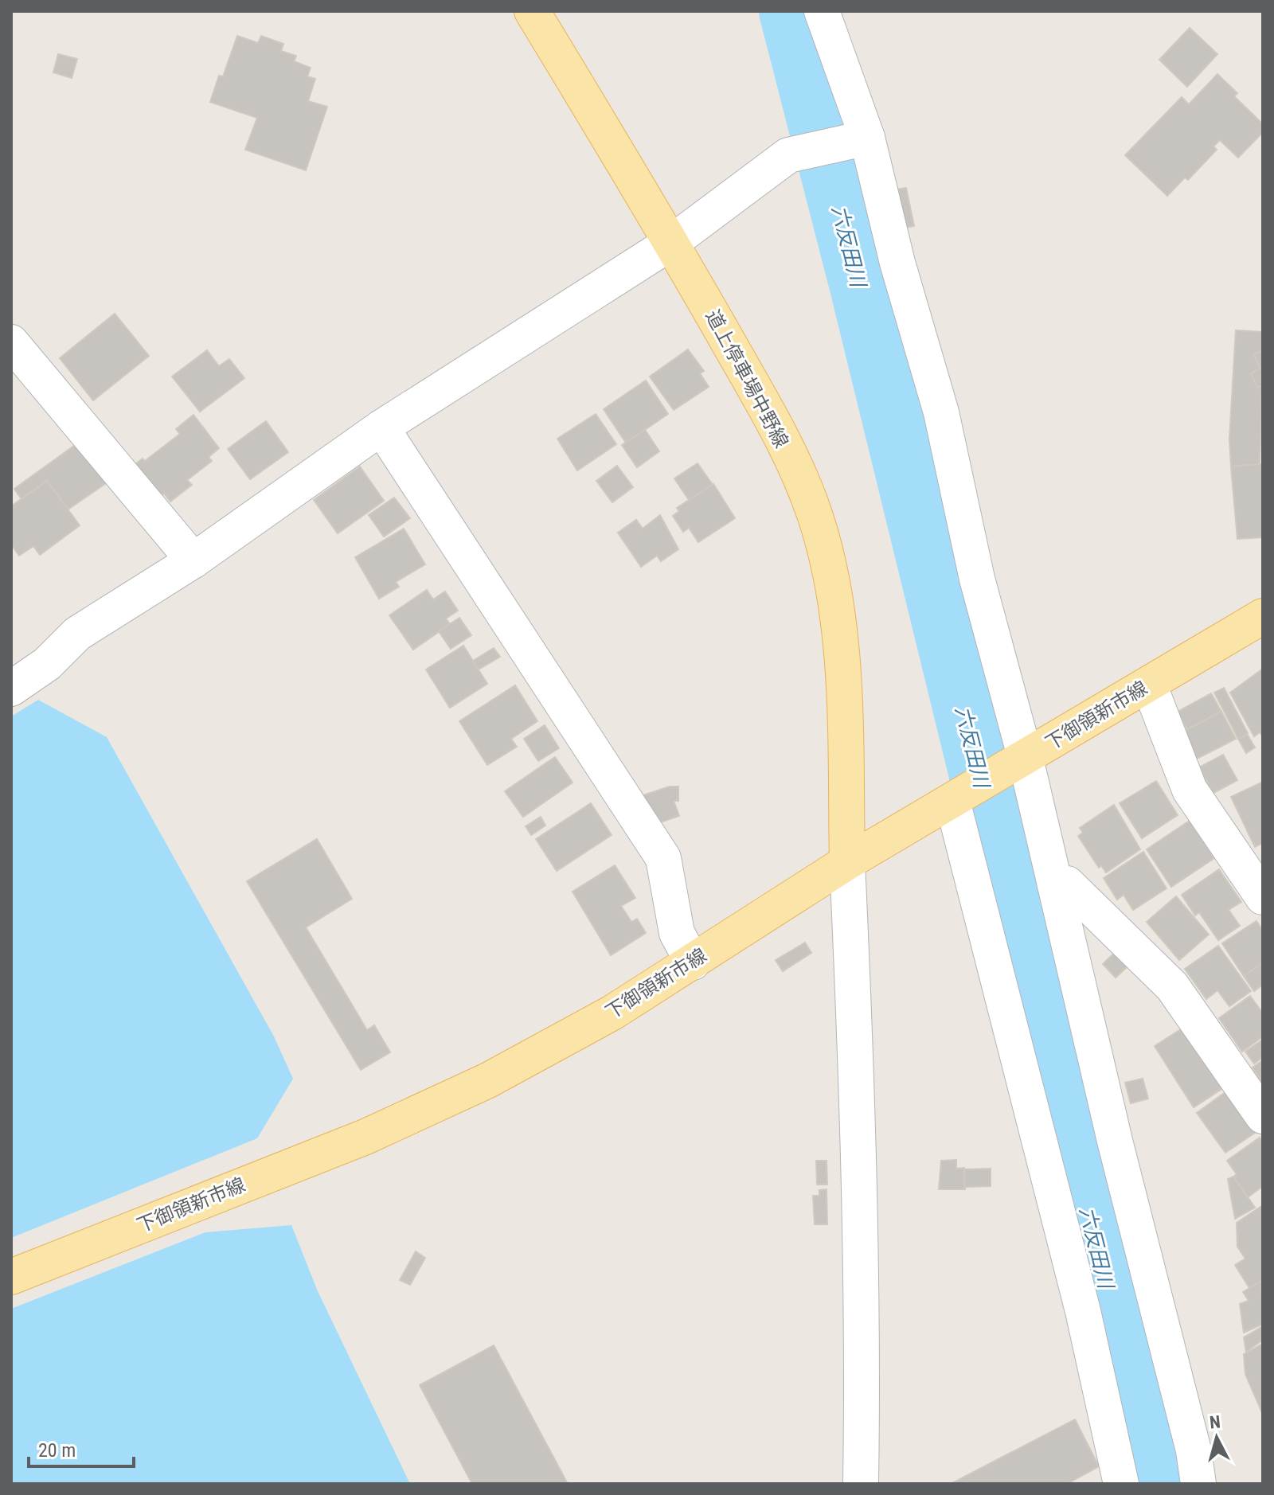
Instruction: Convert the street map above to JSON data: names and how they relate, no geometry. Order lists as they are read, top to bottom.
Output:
{
  "streets": {
    "main road": ["道上停車場中野線", "下御領新市線"]
  },
  "crossings": [
    ["道上停車場中野線", "下御領新市線"]
  ],
  "water": ["六反田川"],
  "scale_bar": "20 m",
  "north": "top"
}
